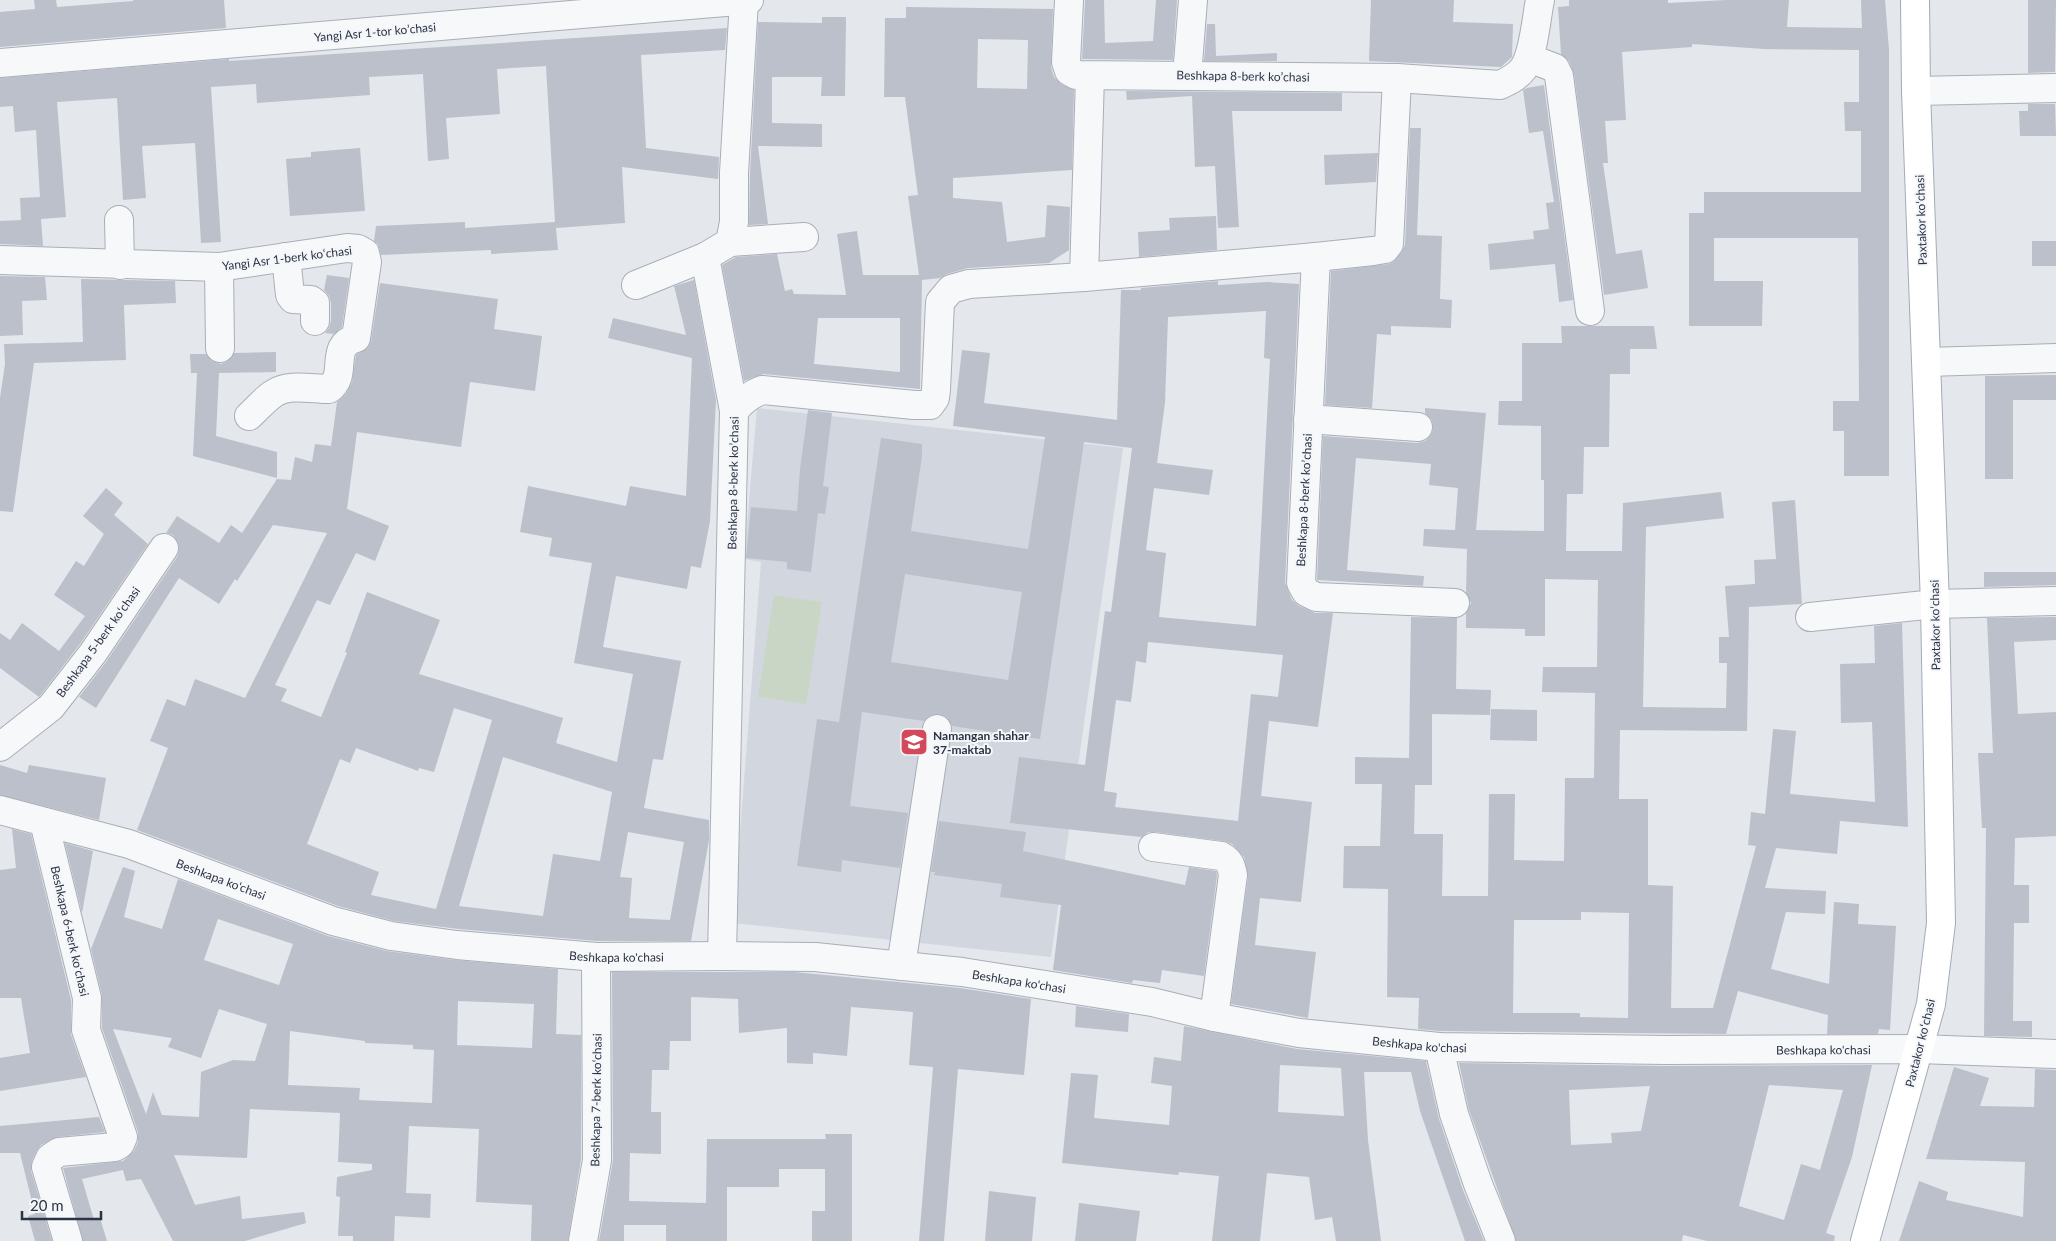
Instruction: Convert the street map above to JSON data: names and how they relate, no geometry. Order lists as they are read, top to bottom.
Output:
{
  "streets": {
    "main road": ["Paxtakor koʻchasi"],
    "street": [
      "Yangi Asr 1-tor koʼchasi",
      "Beshkapa 8-berk koʼchasi",
      "Yangi Asr 1-berk koʻchasi",
      "Beshkapa 5-berk koʻchasi",
      "Beshkapa ko'chasi",
      "Beshkapa 6-berk koʻchasi",
      "Beshkapa 7-berk koʻchasi"
    ]
  },
  "crossings": [
    ["Beshkapa 8-berk koʼchasi", "Beshkapa ko'chasi"],
    ["Paxtakor koʻchasi", "Beshkapa ko'chasi"],
    ["Beshkapa ko'chasi", "Beshkapa 6-berk koʻchasi"],
    ["Beshkapa ko'chasi", "Beshkapa 7-berk koʻchasi"]
  ],
  "places": {
    "school or university": ["Namangan shahar 37-maktab"]
  },
  "scale_bar": "20 m"
}
